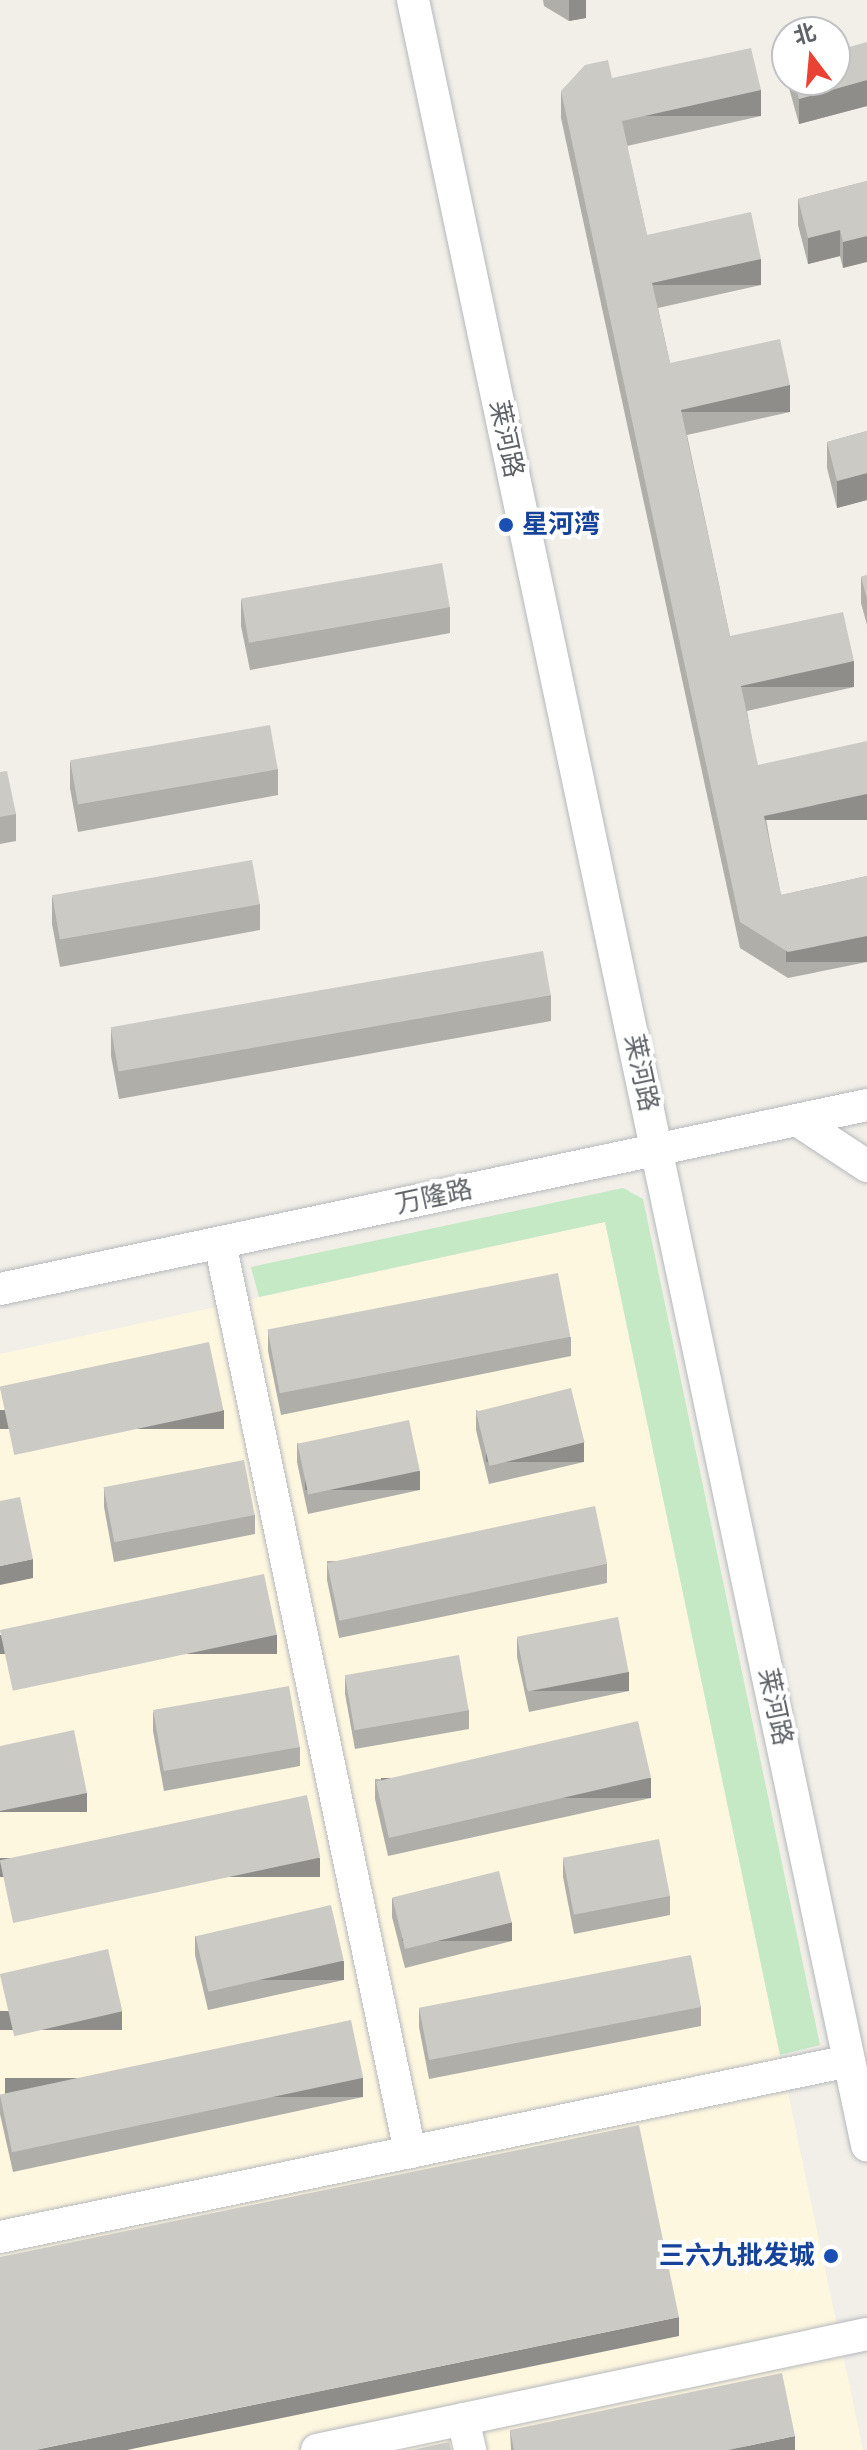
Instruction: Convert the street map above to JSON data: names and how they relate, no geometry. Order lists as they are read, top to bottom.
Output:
{
  "streets": {
    "street": ["莱河路", "万隆路"]
  },
  "crossings": [
    ["莱河路", "万隆路"]
  ],
  "places": ["星河湾", "三六九批发城"],
  "north": "top"
}
